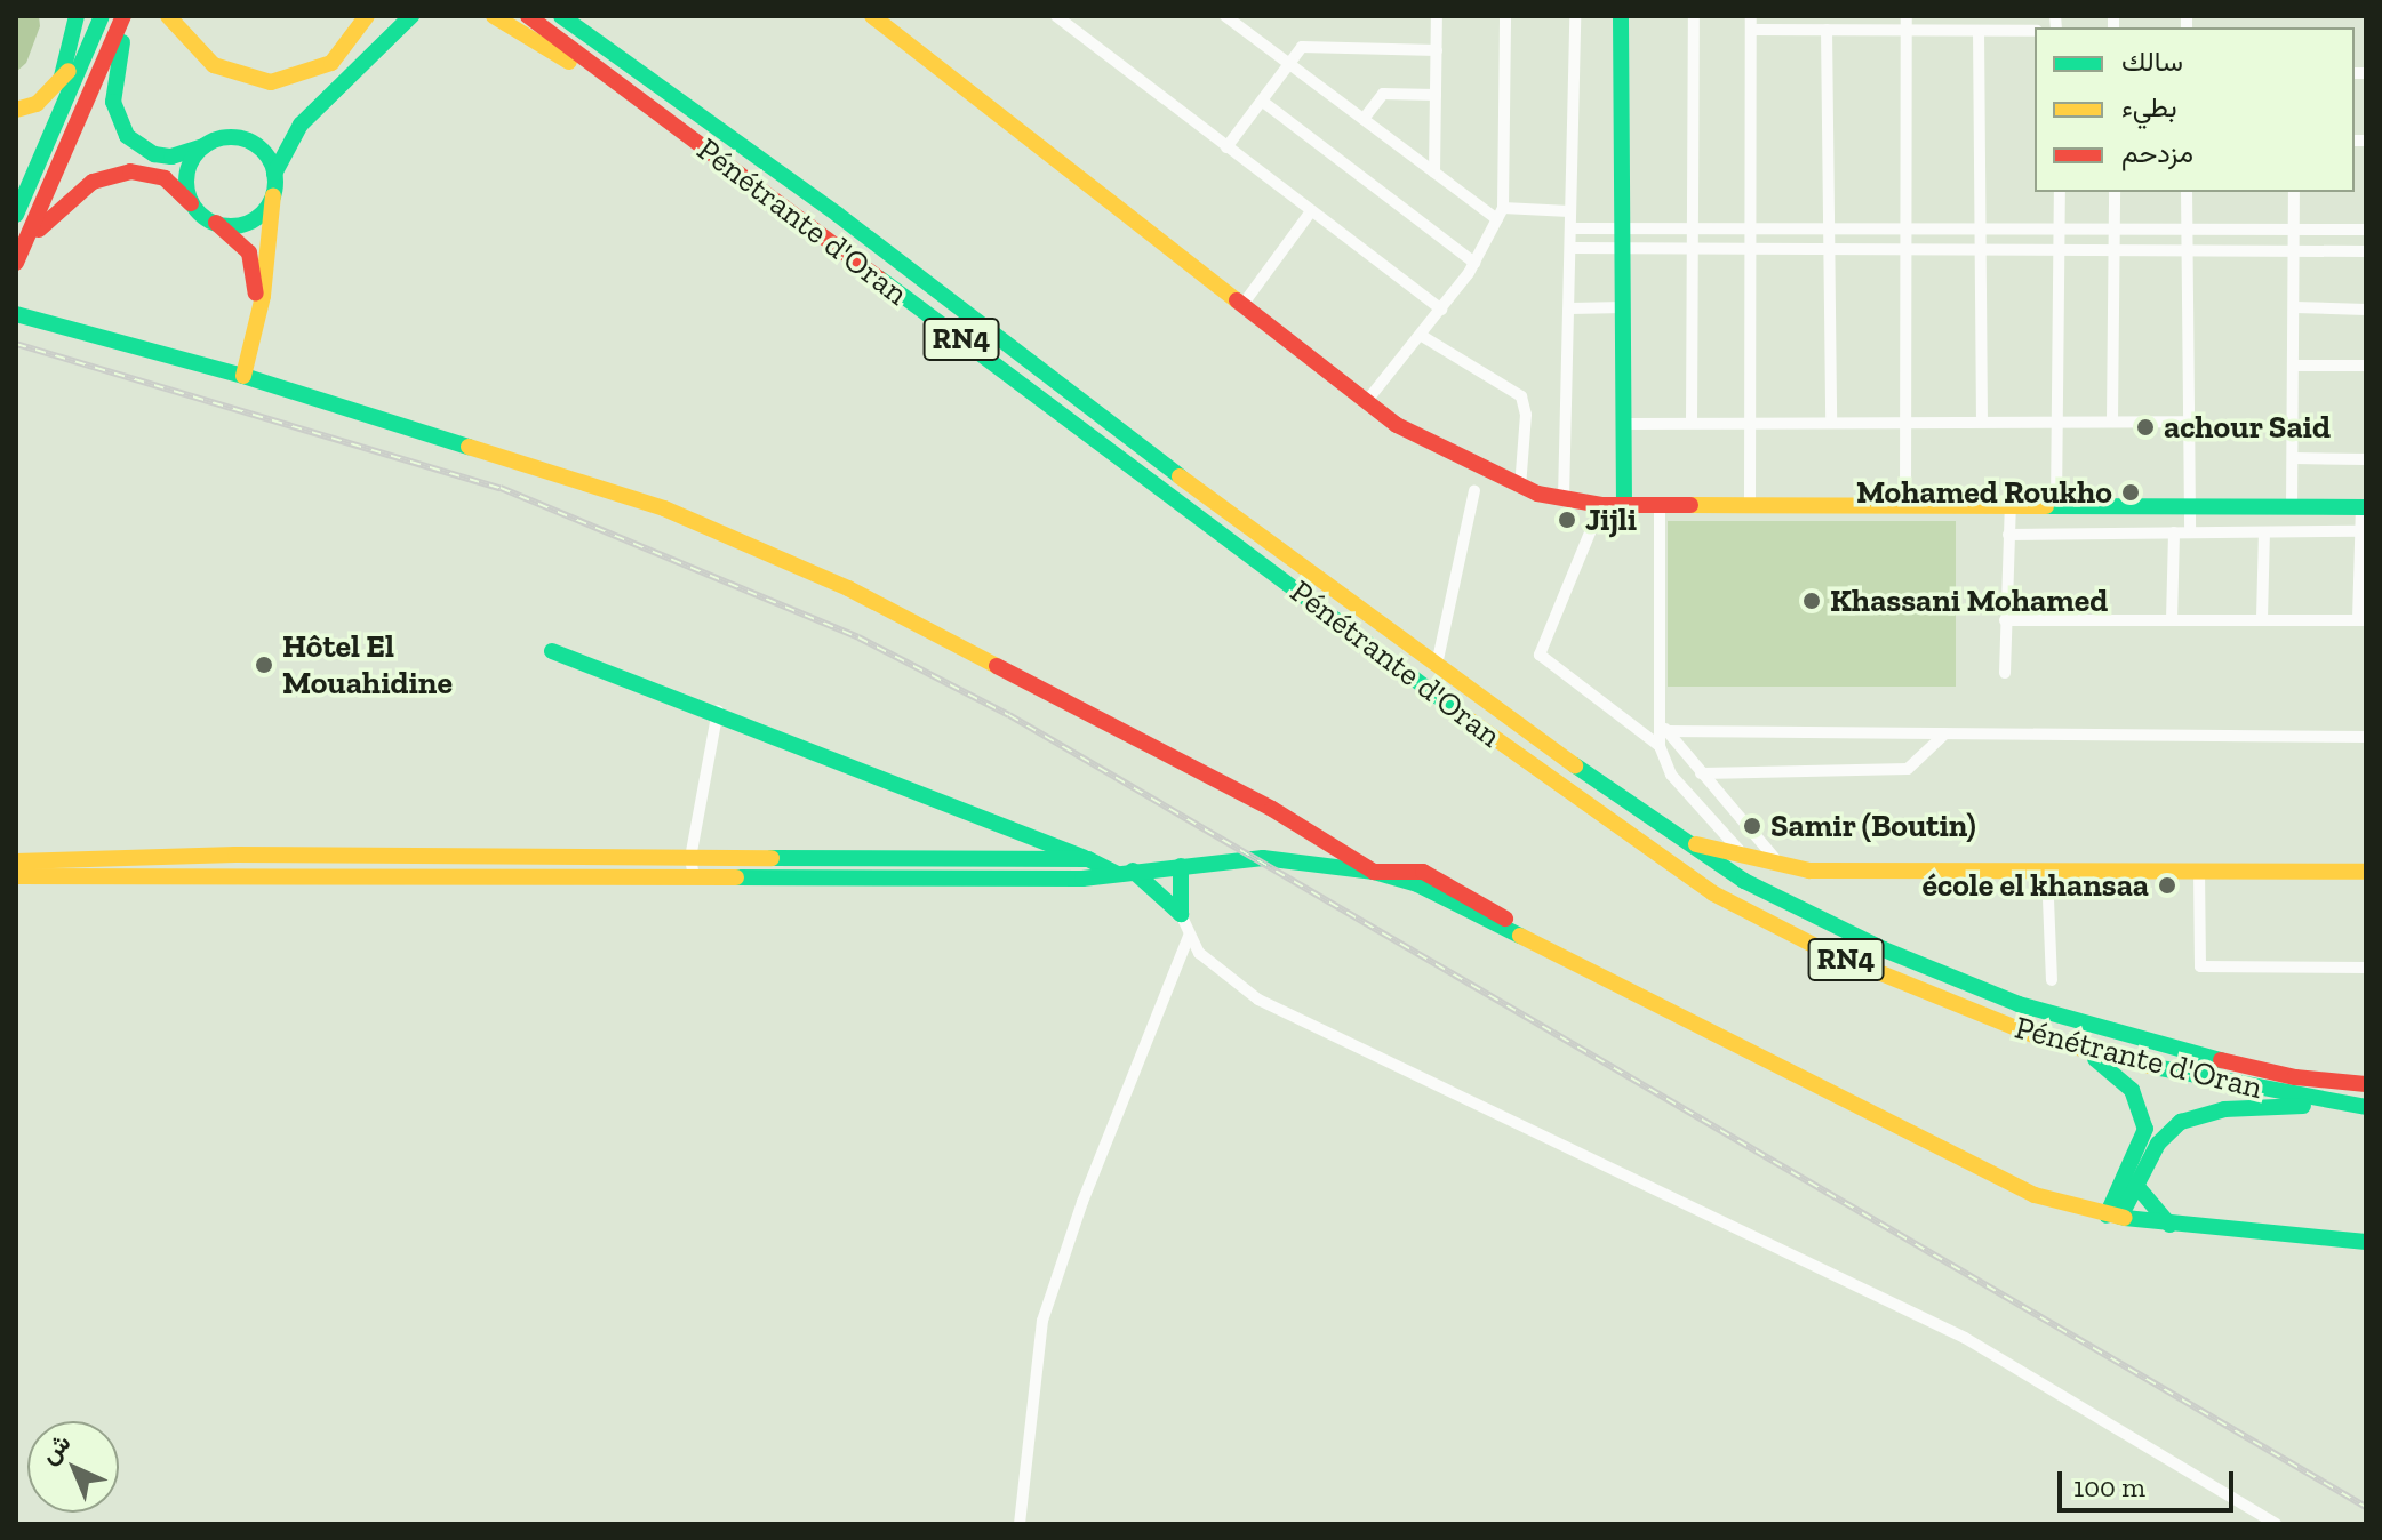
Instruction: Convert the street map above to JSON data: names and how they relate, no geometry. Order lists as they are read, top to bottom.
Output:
{
  "streets": {
    "main road": ["Pénétrante d'Oran", "RN4"]
  },
  "places": [
    "achour Said",
    "Mohamed Roukho",
    "Jijli",
    "Khassani Mohamed",
    "Hôtel El Mouahidine",
    "Samir (Boutin)",
    "école el khansaa"
  ],
  "legend": ["سالك", "بطيء", "مزدحم"],
  "scale_bar": "100 m",
  "north": "top left"
}
